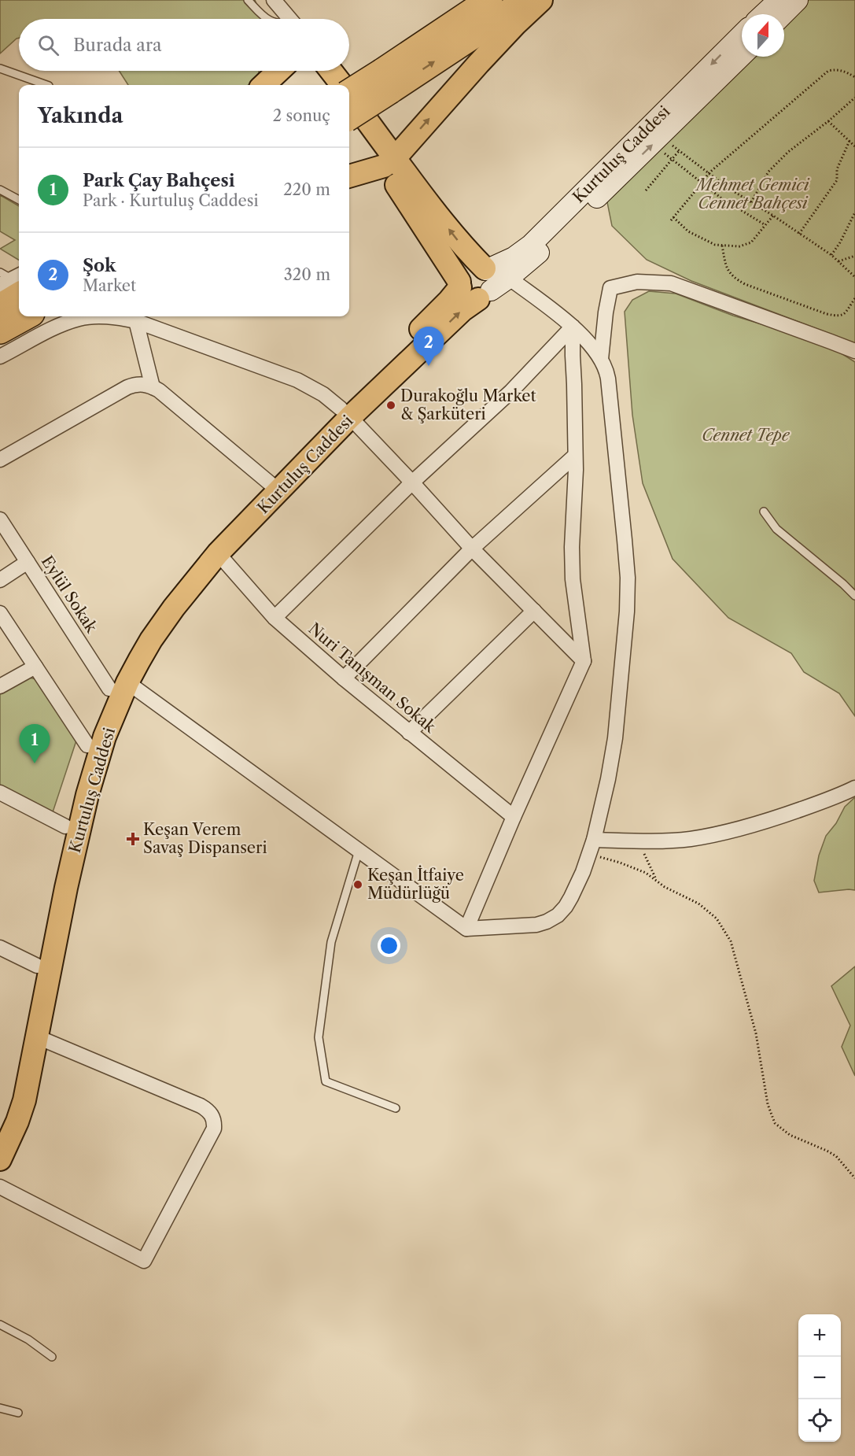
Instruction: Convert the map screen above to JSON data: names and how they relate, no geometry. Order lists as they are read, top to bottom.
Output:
{
  "streets": {
    "main road": ["Kurtuluş Caddesi"],
    "street": ["Eylül Sokak", "Nuri Tanışman Sokak"]
  },
  "crossings": [
    ["Kurtuluş Caddesi", "Eylül Sokak"],
    ["Kurtuluş Caddesi", "Nuri Tanışman Sokak"]
  ],
  "parks": ["Mehmet Gemici Cennet Bahçesi", "Cennet Tepe"],
  "places": {
    "other": ["Durakoğlu Market & Şarküteri", "Keşan İtfaiye Müdürlüğü"],
    "health": ["Keşan Verem Savaş Dispanseri"]
  },
  "north": "top",
  "page": {
    "search": "Burada ara",
    "heading": ["Yakında", "2 sonuç"],
    "list": [
      {
        "mark": "1",
        "name": "Park Çay Bahçesi",
        "note": "Park · Kurtuluş Caddesi",
        "value": "220 m"
      },
      {
        "mark": "2",
        "name": "Şok",
        "note": "Market",
        "value": "320 m"
      }
    ],
    "pins": ["2", "1"],
    "map_buttons": ["+", "−"]
  }
}
